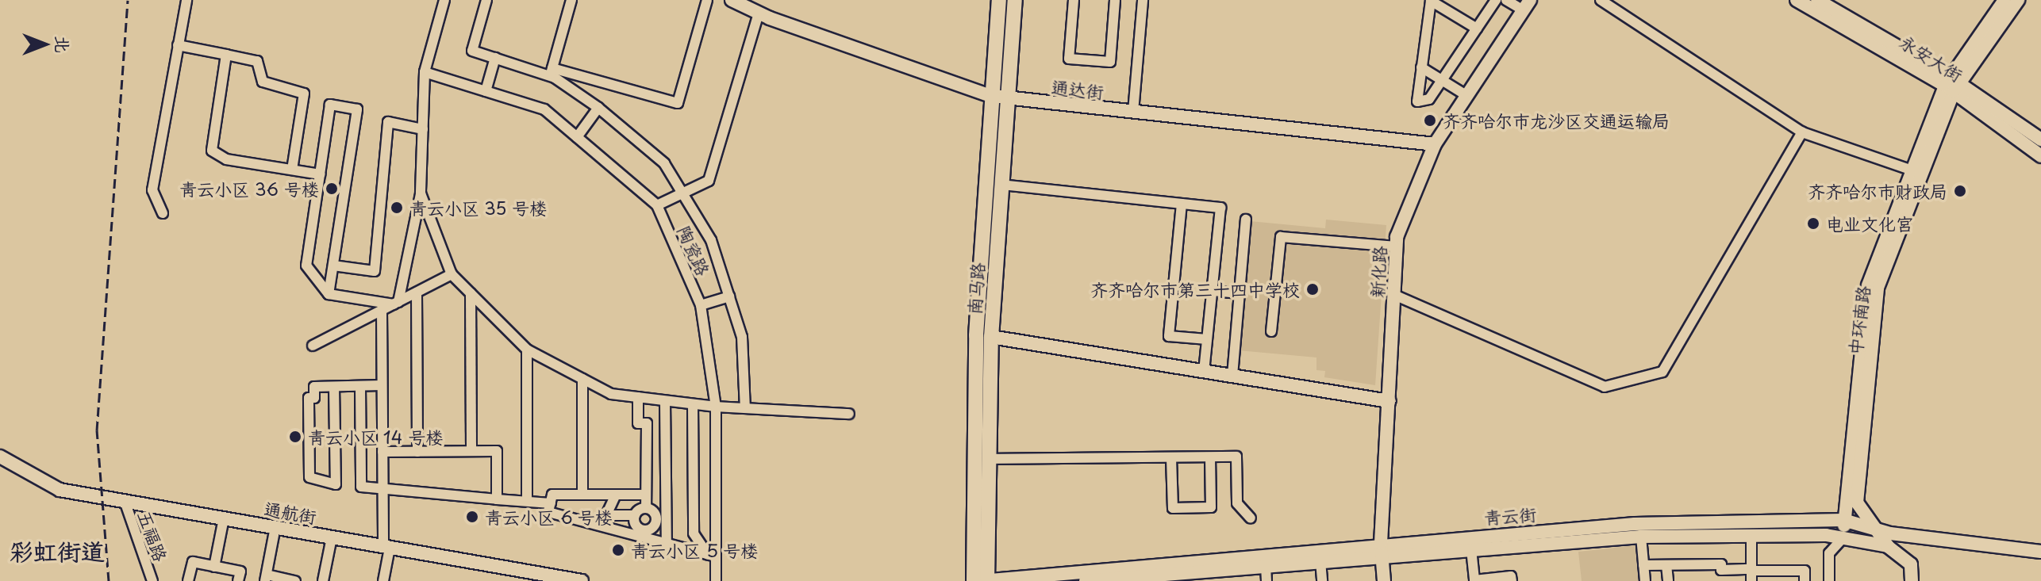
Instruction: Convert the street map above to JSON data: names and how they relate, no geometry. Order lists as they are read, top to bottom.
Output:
{
  "streets": {
    "main road": [
      "永安大街",
      "通达街",
      "新化路",
      "南马路",
      "中环南路",
      "通航街",
      "青云街"
    ],
    "street": ["陶瓷路", "五福路"]
  },
  "crossings": [
    ["永安大街", "中环南路"],
    ["通达街", "新化路"],
    ["通达街", "南马路"],
    ["新化路", "青云街"],
    ["南马路", "青云街"],
    ["中环南路", "青云街"],
    ["通航街", "五福路"]
  ],
  "districts": ["彩虹街道"],
  "places": [
    "齐齐哈尔市龙沙区交通运输局",
    "青云小区 36 号楼",
    "齐齐哈尔市财政局",
    "青云小区 35 号楼",
    "电业文化宫",
    "齐齐哈尔市第三十四中学校",
    "青云小区 14 号楼",
    "青云小区 6 号楼",
    "青云小区 5 号楼"
  ],
  "north": "right"
}
